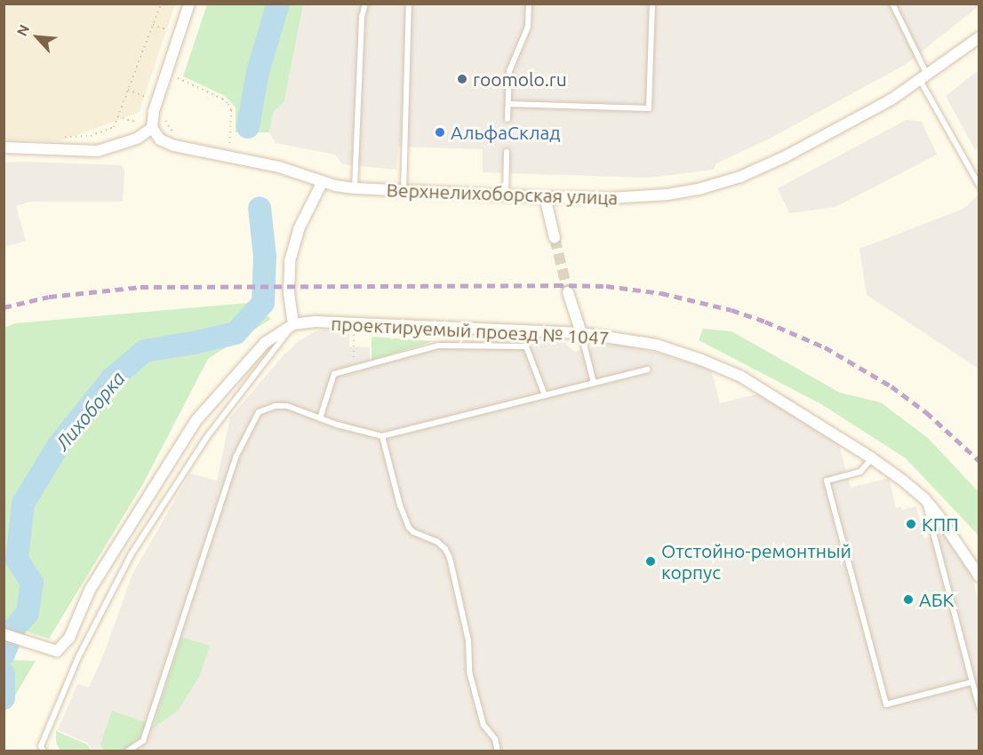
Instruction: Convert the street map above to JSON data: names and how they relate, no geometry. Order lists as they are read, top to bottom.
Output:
{
  "streets": {
    "street": ["Верхнелихоборская улица", "проектируемый проезд № 1047"]
  },
  "water": ["Лихоборка"],
  "places": [
    "roomolo.ru",
    "АльфаСклад",
    "КПП",
    "Отстойно-ремонтный корпус",
    "АБК"
  ],
  "north": "top left"
}
